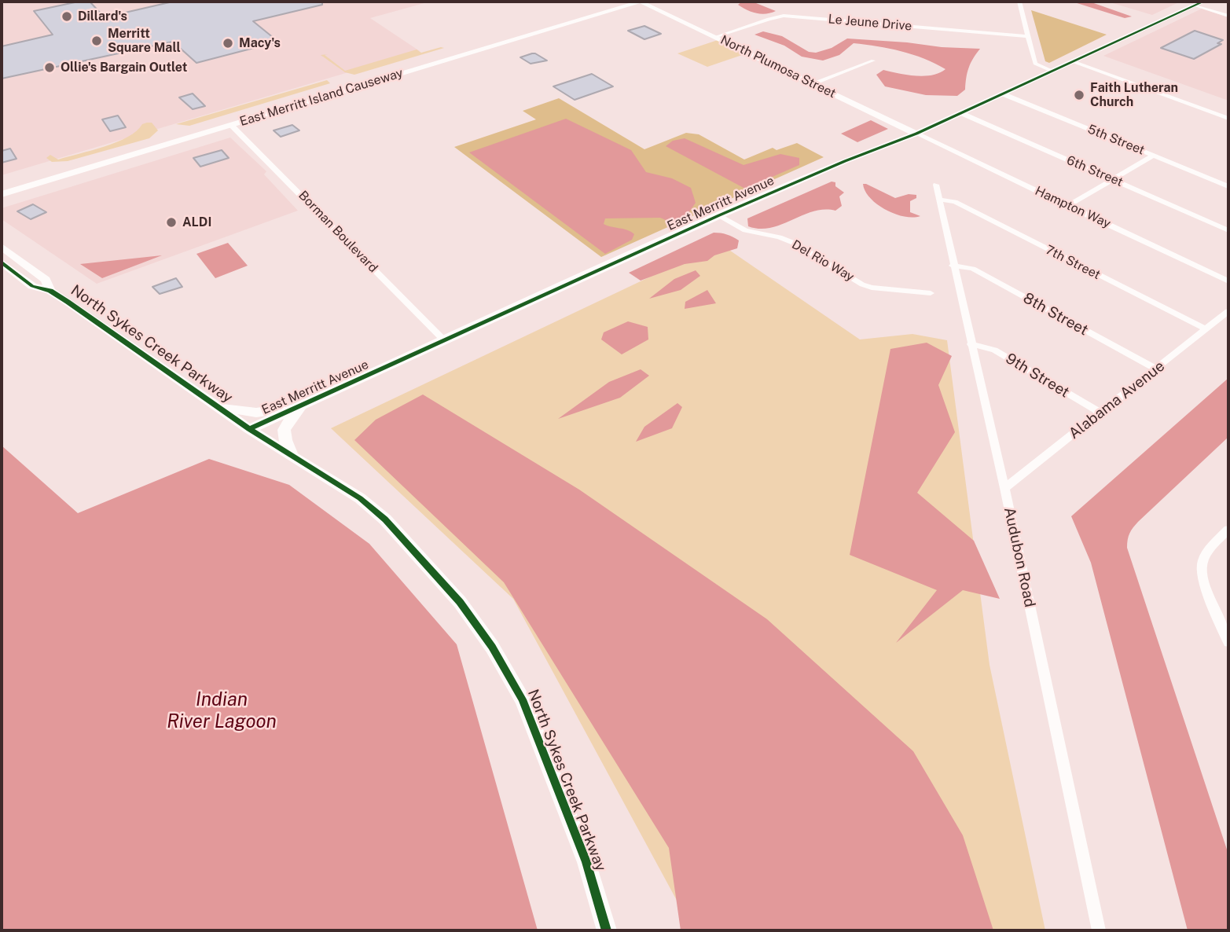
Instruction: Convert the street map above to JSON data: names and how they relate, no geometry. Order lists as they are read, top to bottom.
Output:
{
  "streets": {
    "main road": ["East Merritt Island Causeway"],
    "street": [
      "Le Jeune Drive",
      "North Plumosa Street",
      "5th Street",
      "6th Street",
      "East Merritt Avenue",
      "Hampton Way",
      "Borman Boulevard",
      "Del Rio Way",
      "7th Street",
      "8th Street",
      "North Sykes Creek Parkway",
      "9th Street",
      "Alabama Avenue",
      "Audubon Road"
    ]
  },
  "crossings": [
    ["Le Jeune Drive", "North Plumosa Street"],
    ["North Plumosa Street", "East Merritt Island Causeway"],
    ["North Plumosa Street", "East Merritt Avenue"],
    ["North Plumosa Street", "Hampton Way"],
    ["East Merritt Island Causeway", "Borman Boulevard"],
    ["5th Street", "East Merritt Avenue"],
    ["6th Street", "East Merritt Avenue"],
    ["East Merritt Avenue", "Hampton Way"],
    ["East Merritt Avenue", "Borman Boulevard"],
    ["East Merritt Avenue", "Del Rio Way"],
    ["East Merritt Avenue", "North Sykes Creek Parkway"],
    ["7th Street", "Alabama Avenue"],
    ["7th Street", "Audubon Road"],
    ["8th Street", "Alabama Avenue"],
    ["8th Street", "Audubon Road"],
    ["9th Street", "Alabama Avenue"],
    ["9th Street", "Audubon Road"],
    ["Alabama Avenue", "Audubon Road"]
  ],
  "water": ["Indian River Lagoon"],
  "places": [
    "Dillard's",
    "Merritt Square Mall",
    "Macy's",
    "Ollie's Bargain Outlet",
    "Faith Lutheran Church",
    "ALDI"
  ]
}
